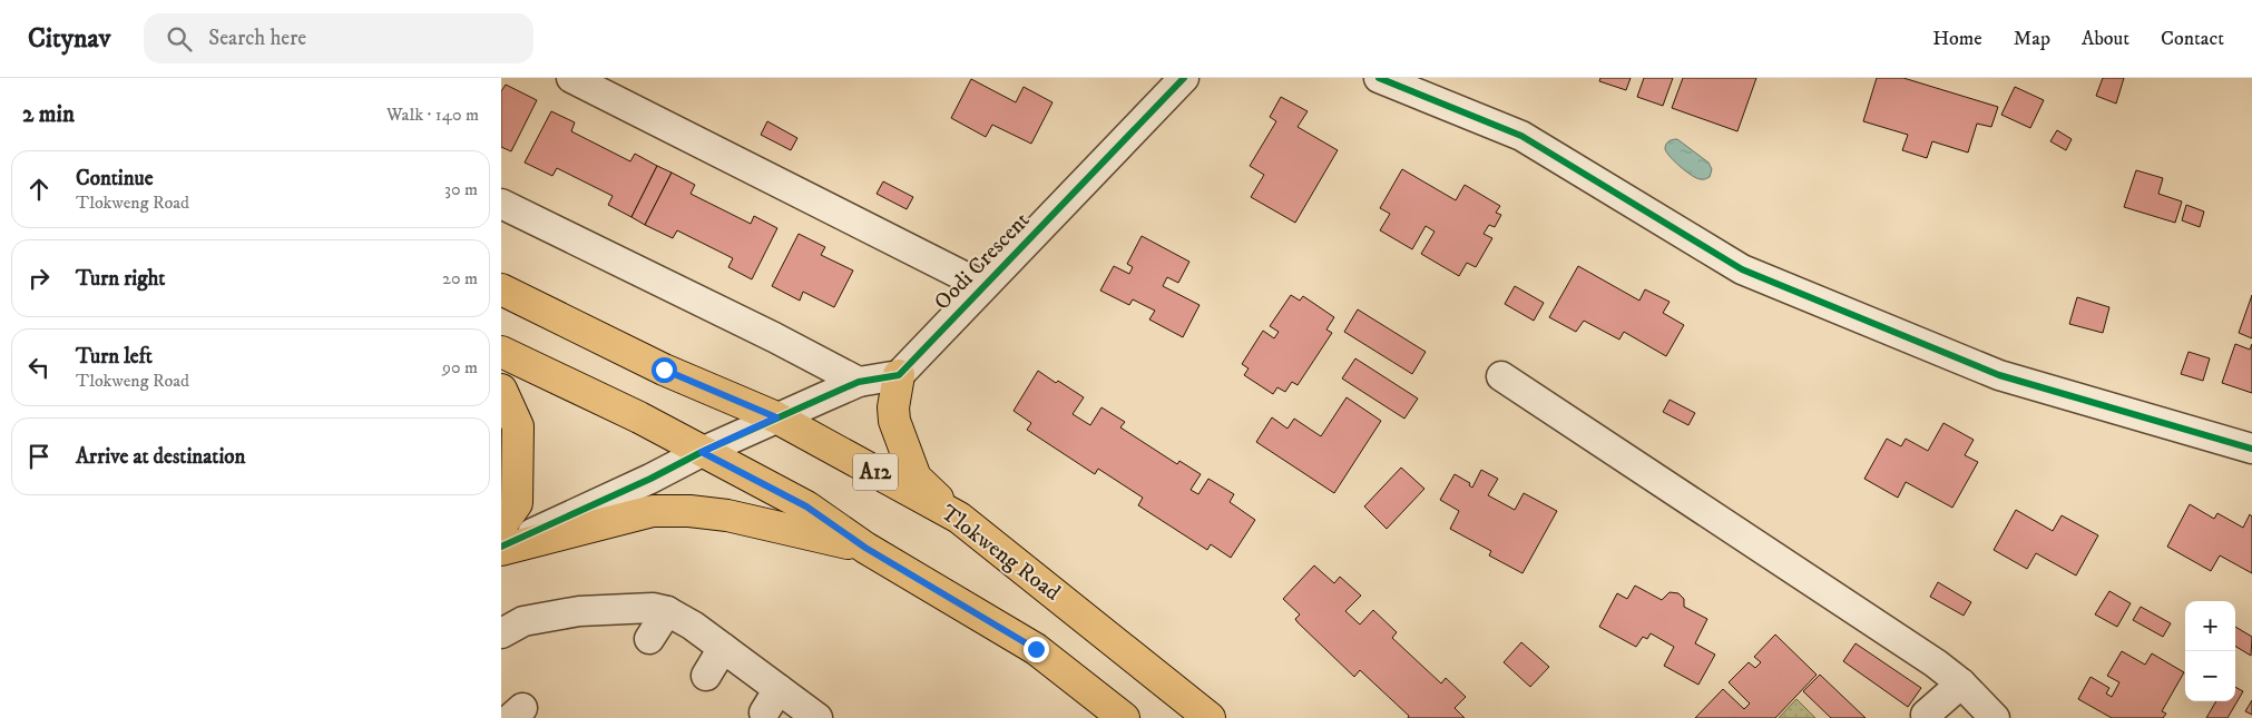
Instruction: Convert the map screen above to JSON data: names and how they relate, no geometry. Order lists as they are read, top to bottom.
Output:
{
  "streets": {
    "main road": ["A12", "Tlokweng Road"],
    "street": ["Oodi Crescent"]
  },
  "page": {
    "header": "Citynav",
    "search": "Search here",
    "nav": [
      "Home",
      "Map",
      "About",
      "Contact"
    ],
    "heading": ["2 min", "Walk · 140 m"],
    "list": [
      ["Continue", "Tlokweng Road", "30 m"],
      ["Turn right", "20 m"],
      ["Turn left", "Tlokweng Road", "90 m"],
      "Arrive at destination"
    ],
    "map_buttons": ["+", "−"]
  }
}
